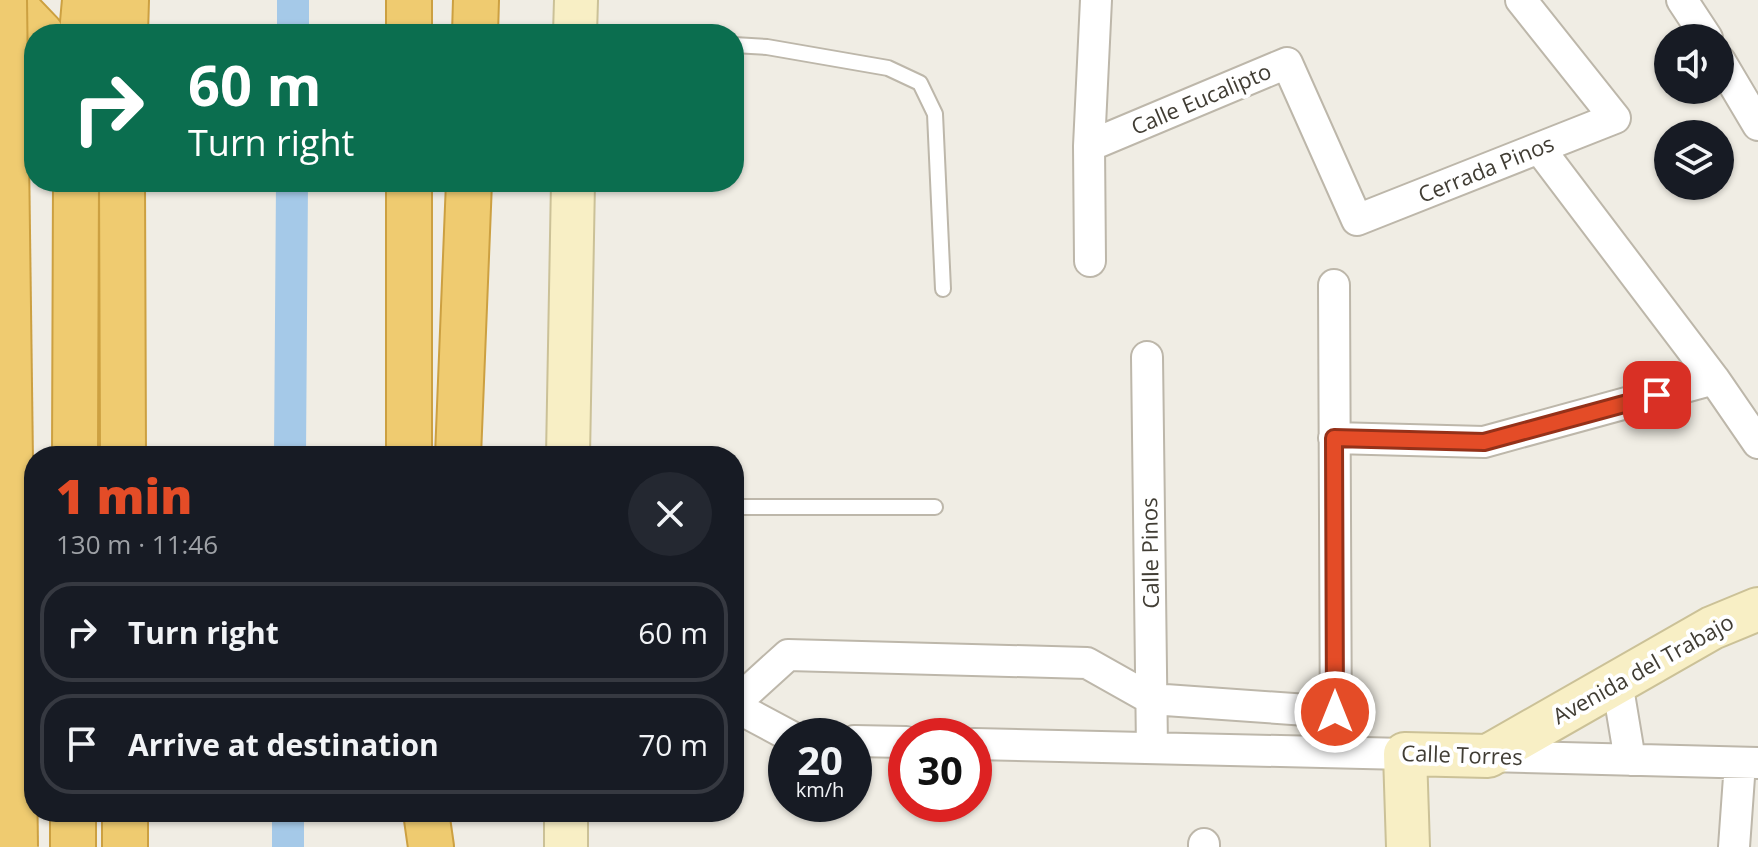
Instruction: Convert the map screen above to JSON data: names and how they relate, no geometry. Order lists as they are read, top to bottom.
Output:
{
  "streets": {
    "main road": ["Avenida del Trabajo", "Calle Torres"],
    "street": ["Calle Eucalipto", "Cerrada Pinos", "Calle Pinos"]
  },
  "crossings": [
    ["Calle Eucalipto", "Cerrada Pinos"],
    ["Calle Pinos", "Calle Torres"],
    ["Avenida del Trabajo", "Calle Torres"]
  ],
  "page": {
    "turn": ["60 m", "Turn right"],
    "heading": ["1 min", "130 m · 11:46"],
    "list": [
      {
        "name": "Turn right",
        "value": "60 m"
      },
      {
        "name": "Arrive at destination",
        "value": "70 m"
      }
    ],
    "speed": "20 km/h",
    "limit": "30"
  }
}
